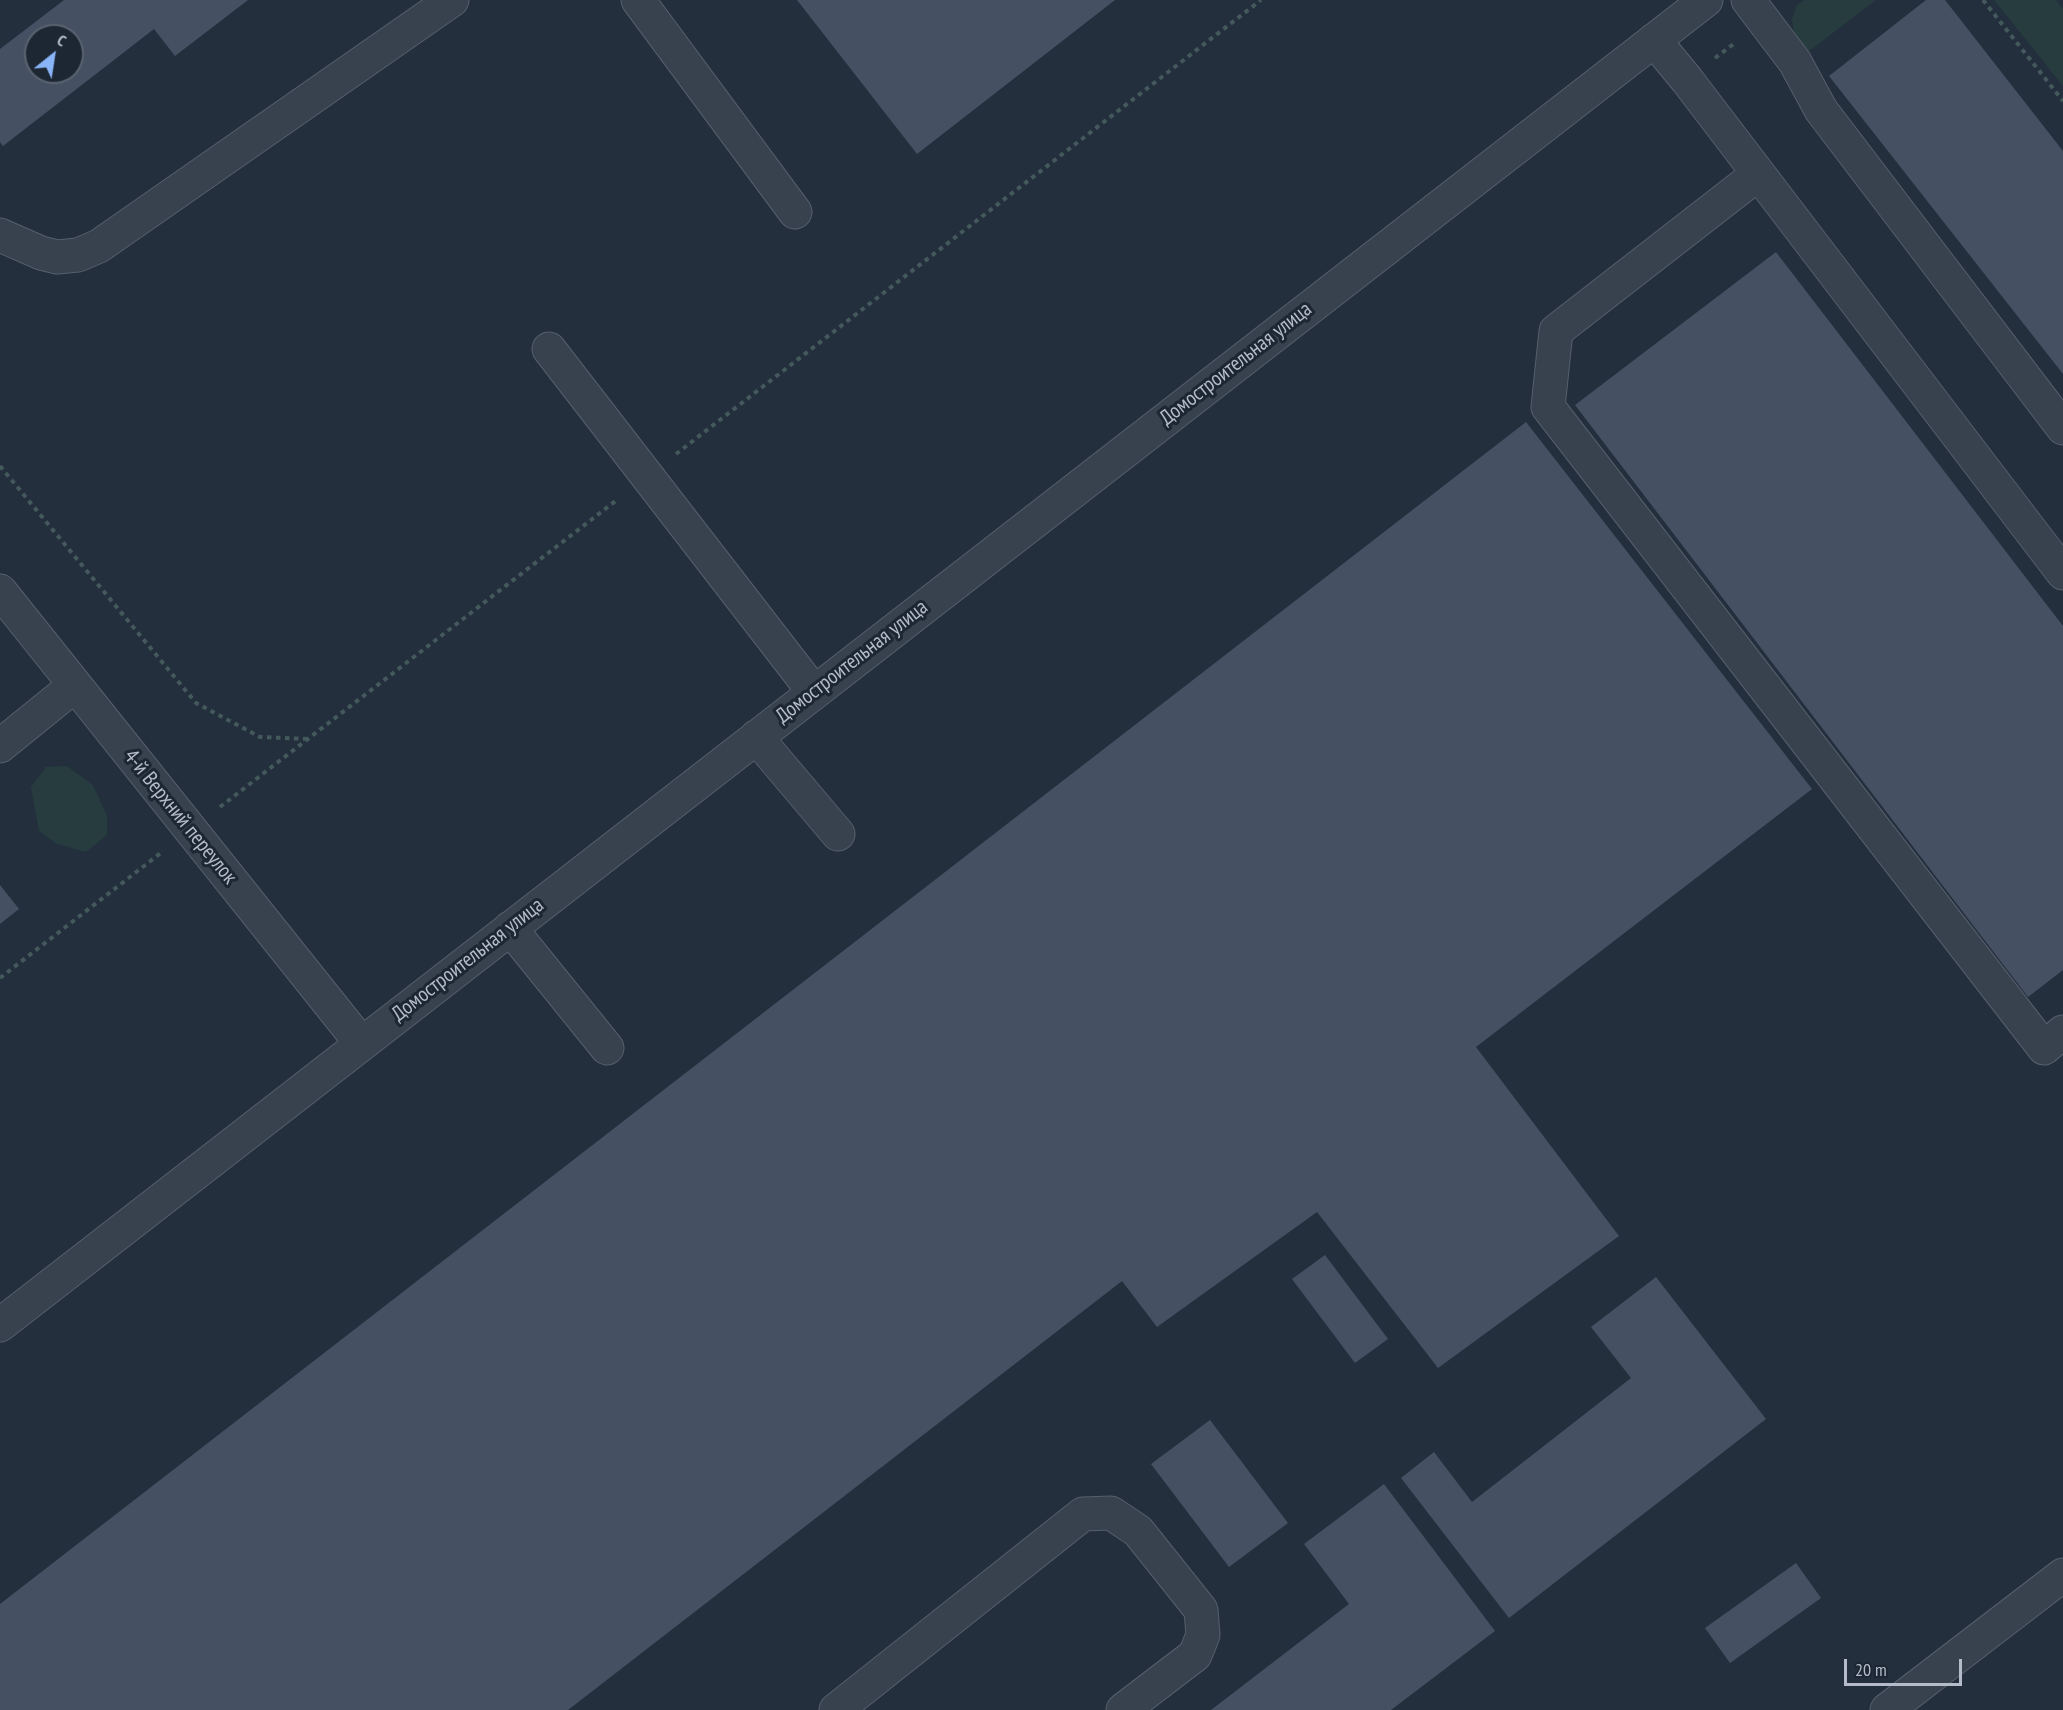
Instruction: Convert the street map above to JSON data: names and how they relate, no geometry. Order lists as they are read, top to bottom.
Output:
{
  "streets": {
    "street": ["Домостроительная улица", "4-й Верхний переулок"]
  },
  "crossings": [
    ["Домостроительная улица", "4-й Верхний переулок"]
  ],
  "scale_bar": "20 m",
  "north": "top right"
}
